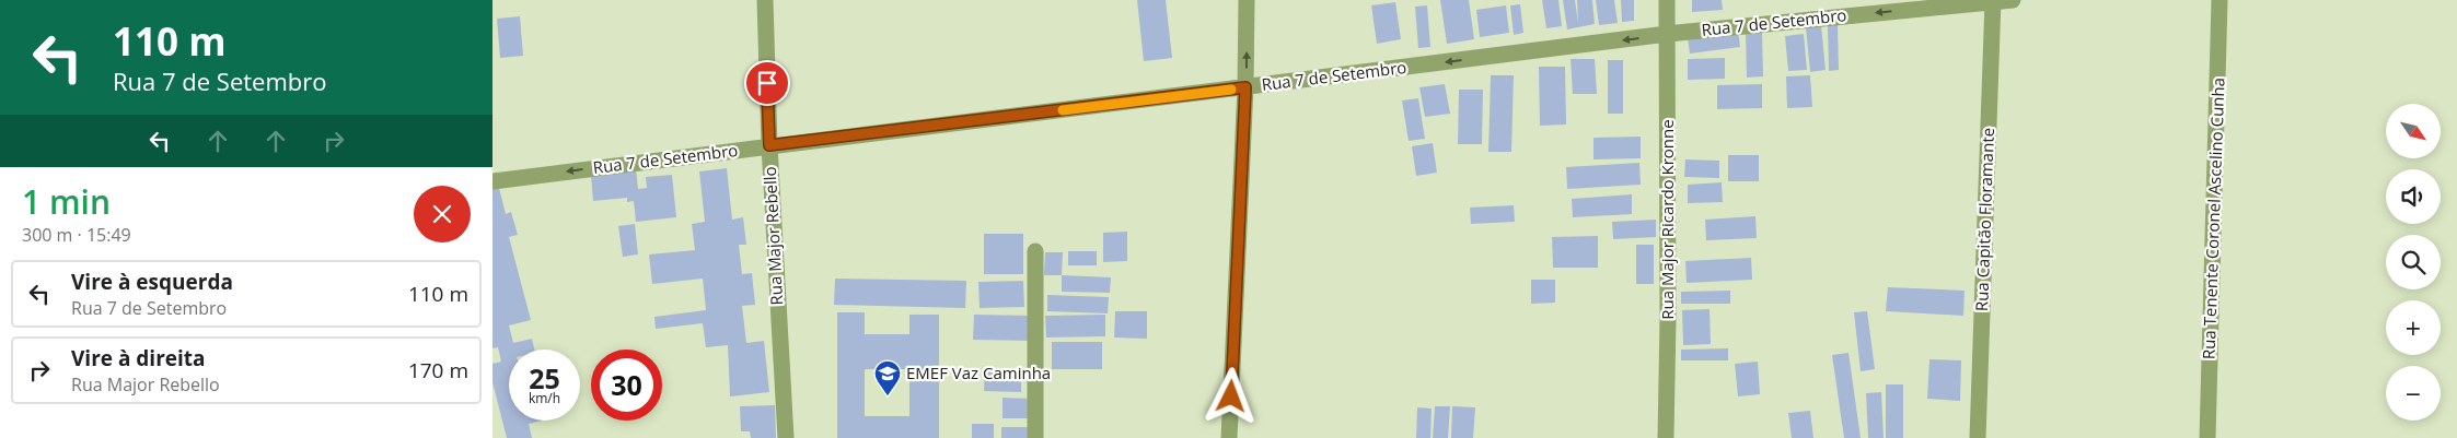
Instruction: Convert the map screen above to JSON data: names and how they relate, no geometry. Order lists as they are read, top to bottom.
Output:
{
  "streets": {
    "street": [
      "Rua 7 de Setembro",
      "Rua Tenente Coronel Ascelino Cunha",
      "Rua Major Ricardo Kronne",
      "Rua Capitão Floramante",
      "Rua Major Rebello"
    ]
  },
  "crossings": [
    ["Rua 7 de Setembro", "Rua Major Ricardo Kronne"],
    ["Rua 7 de Setembro", "Rua Capitão Floramante"],
    ["Rua 7 de Setembro", "Rua Major Rebello"]
  ],
  "one_way": ["Rua 7 de Setembro"],
  "places": {
    "school or university": ["EMEF Vaz Caminha"]
  },
  "north": "bottom right",
  "page": {
    "turn": ["110 m", "Rua 7 de Setembro"],
    "map_buttons": ["+", "−"],
    "heading": ["1 min", "300 m · 15:49"],
    "list": [
      {
        "name": "Vire à esquerda",
        "note": "Rua 7 de Setembro",
        "value": "110 m"
      },
      {
        "name": "Vire à direita",
        "note": "Rua Major Rebello",
        "value": "170 m"
      }
    ],
    "speed": "25 km/h",
    "limit": "30"
  }
}
